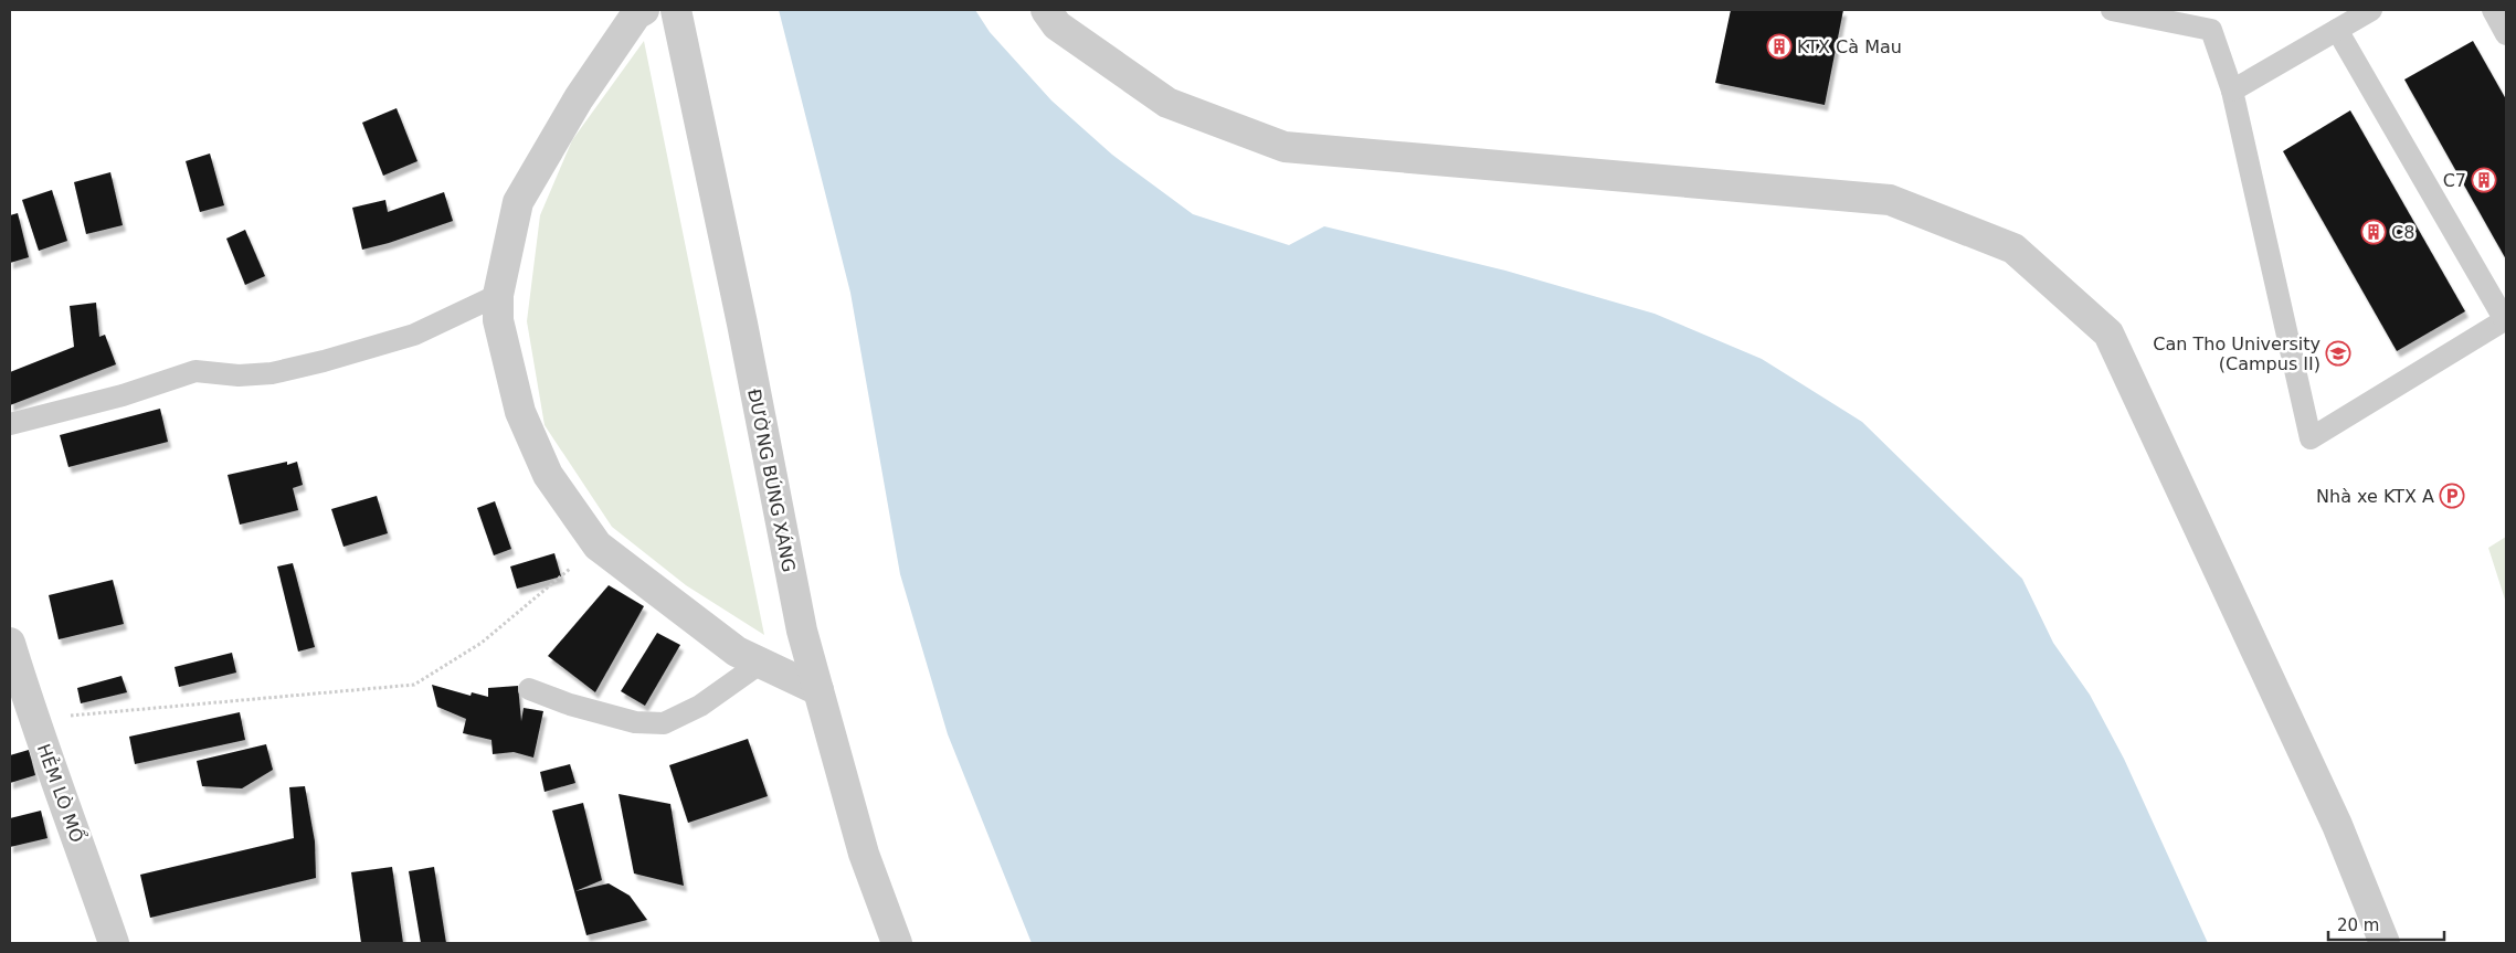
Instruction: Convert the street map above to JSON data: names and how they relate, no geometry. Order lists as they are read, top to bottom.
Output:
{
  "streets": {
    "street": ["ĐƯỜNG BÚNG XÁNG", "HẺM LÒ MỔ"]
  },
  "places": {
    "building": ["KTX Cà Mau", "C7", "C8"],
    "school or university": ["Can Tho University (Campus II)"],
    "parking": ["Nhà xe KTX A"]
  },
  "scale_bar": "20 m"
}
